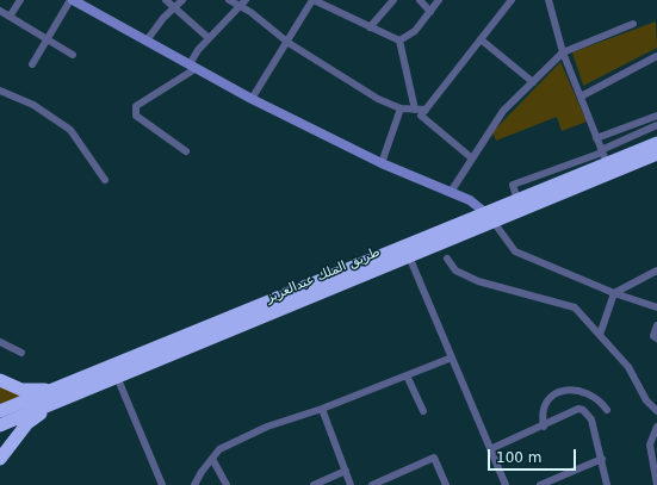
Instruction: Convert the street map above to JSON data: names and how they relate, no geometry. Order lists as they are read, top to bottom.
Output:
{
  "streets": {
    "highway": ["طريق الملك عبدالعزيز"]
  },
  "scale_bar": "100 m"
}
